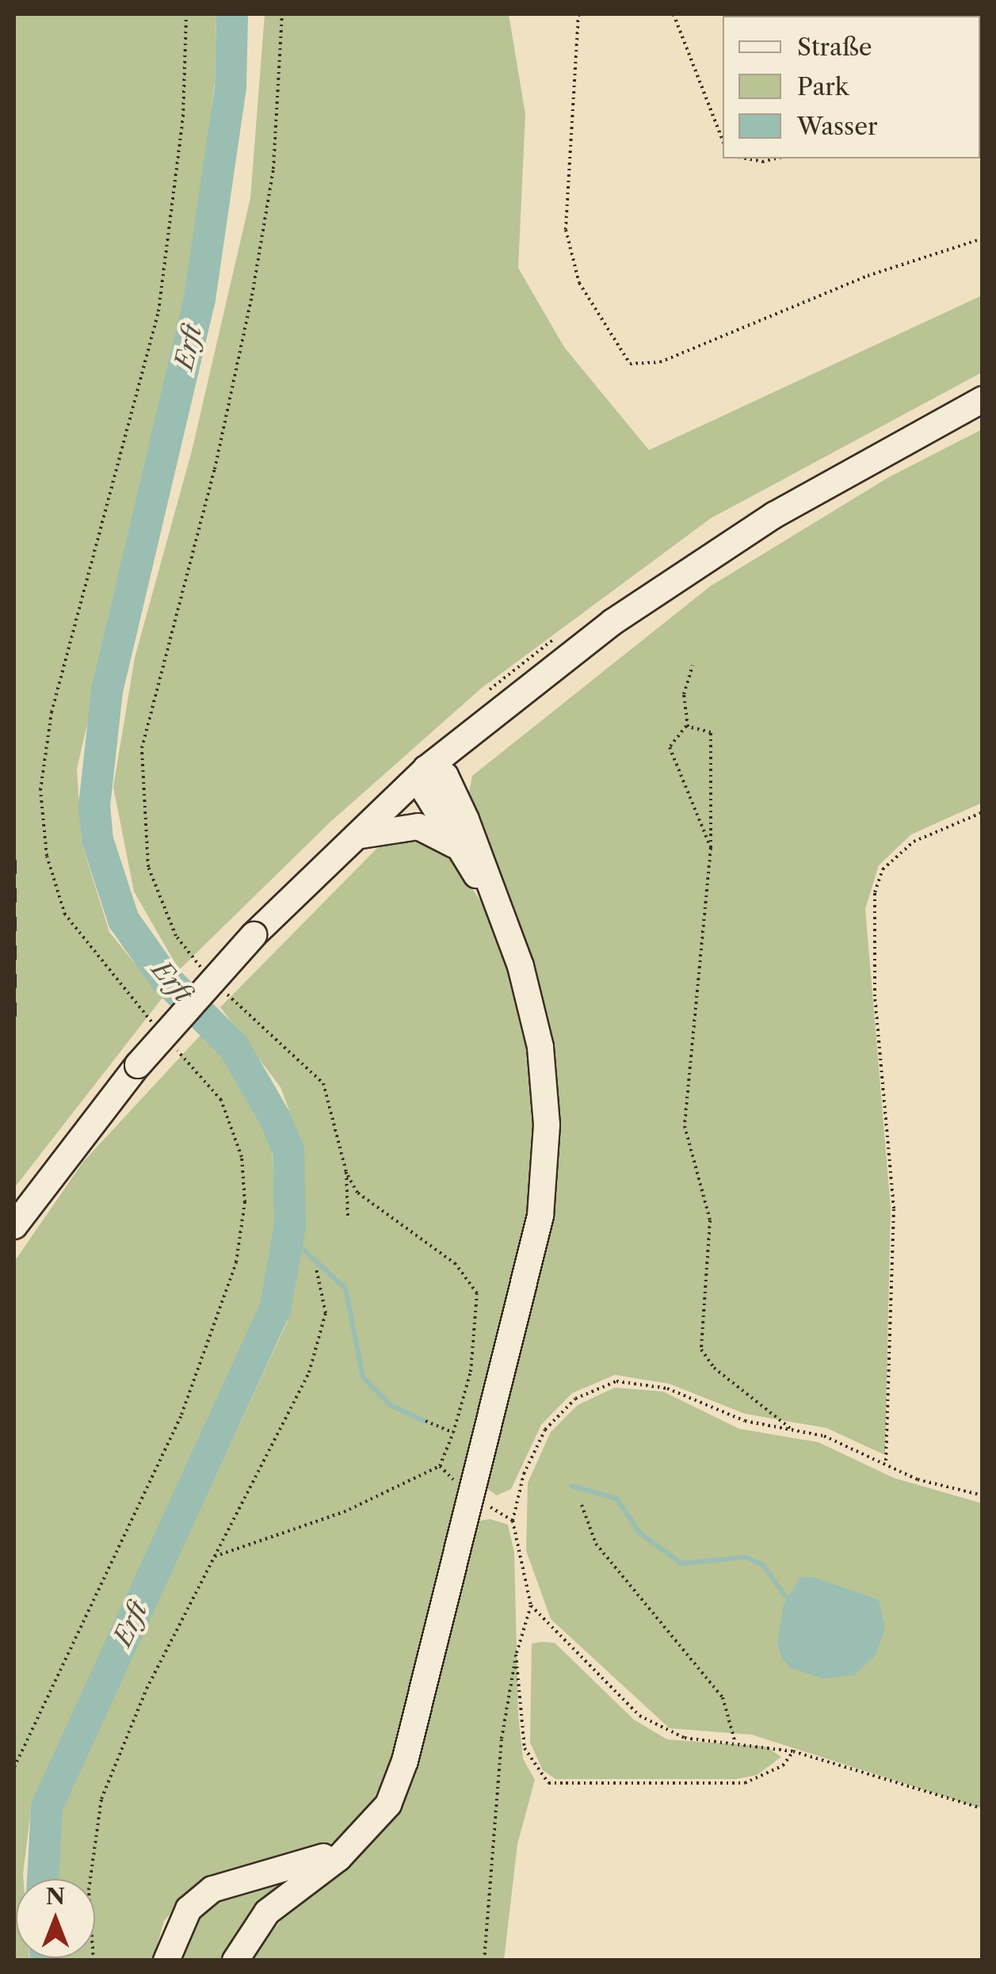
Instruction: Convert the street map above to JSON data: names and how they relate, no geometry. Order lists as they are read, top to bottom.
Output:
{
  "water": ["Erft"],
  "legend": ["Straße", "Park", "Wasser"],
  "north": "top"
}
